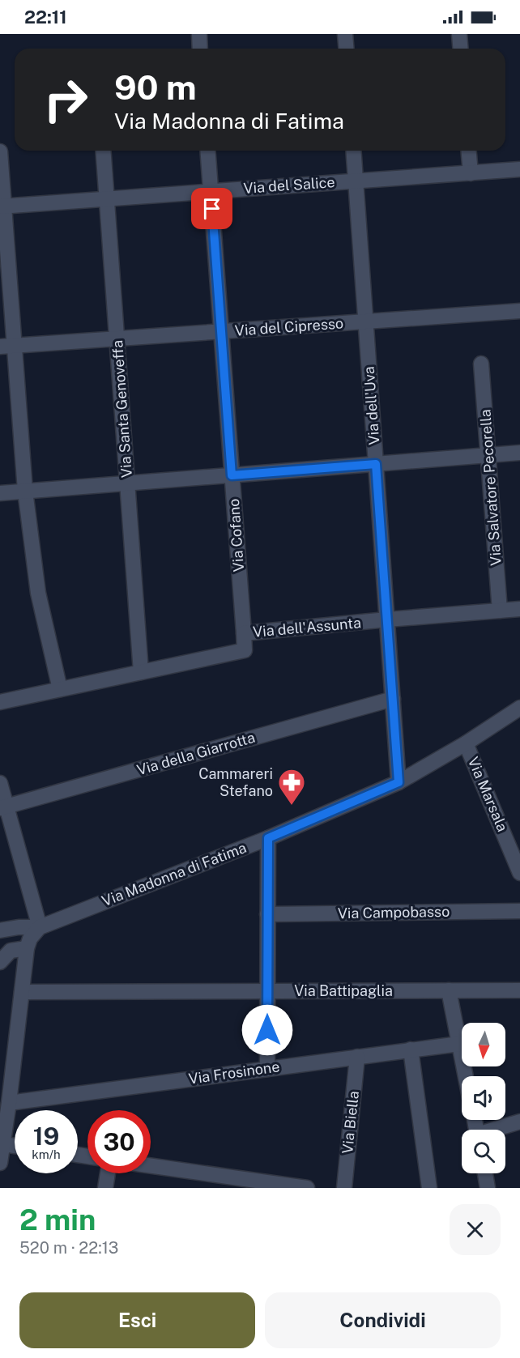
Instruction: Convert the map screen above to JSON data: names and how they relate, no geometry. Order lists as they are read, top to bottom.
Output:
{
  "streets": {
    "street": [
      "Via del Salice",
      "Via del Cipresso",
      "Via dell'Uva",
      "Via Santa Genoveffa",
      "Via Salvatore Pecorella",
      "Via Cofano",
      "Via dell'Assunta",
      "Via della Giarrotta",
      "Via Marsala",
      "Via Madonna di Fatima",
      "Via Campobasso",
      "Via Battipaglia",
      "Via Frosinone",
      "Via Biella"
    ]
  },
  "crossings": [
    ["Via del Salice", "Via dell'Uva"],
    ["Via del Salice", "Via Santa Genoveffa"],
    ["Via del Salice", "Via Cofano"],
    ["Via del Cipresso", "Via dell'Uva"],
    ["Via del Cipresso", "Via Santa Genoveffa"],
    ["Via del Cipresso", "Via Cofano"],
    ["Via dell'Uva", "Via dell'Assunta"],
    ["Via dell'Uva", "Via della Giarrotta"],
    ["Via dell'Uva", "Via Madonna di Fatima"],
    ["Via Santa Genoveffa", "Via dell'Assunta"],
    ["Via Salvatore Pecorella", "Via dell'Assunta"],
    ["Via Cofano", "Via dell'Assunta"],
    ["Via Marsala", "Via Madonna di Fatima"],
    ["Via Frosinone", "Via Biella"]
  ],
  "places": {
    "pharmacy": ["Cammareri Stefano"]
  },
  "north": "bottom",
  "page": {
    "status": "22:11",
    "turn": ["90 m", "Via Madonna di Fatima"],
    "speed": "19 km/h",
    "limit": "30",
    "heading": ["2 min", "520 m · 22:13"],
    "buttons": ["Esci", "Condividi"]
  }
}
